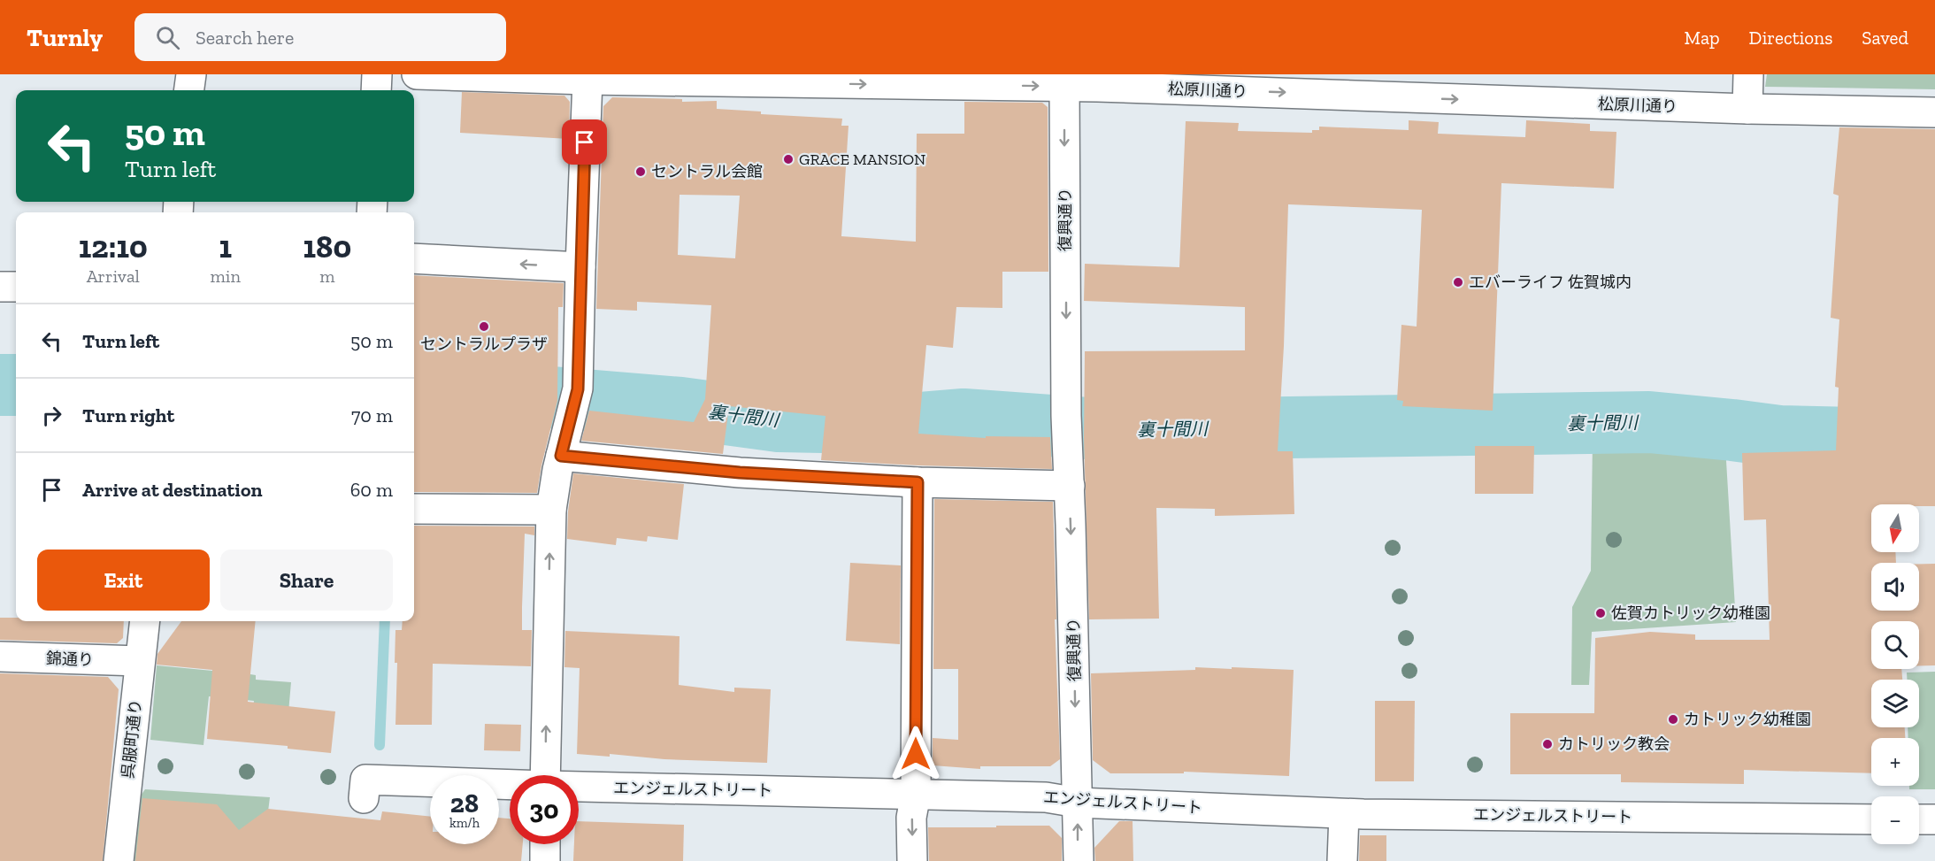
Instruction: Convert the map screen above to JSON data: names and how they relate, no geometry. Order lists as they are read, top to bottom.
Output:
{
  "streets": {
    "street": [
      "松原川通り",
      "復興通り",
      "錦通り",
      "呉服町通り",
      "エンジェルストリート"
    ]
  },
  "crossings": [
    ["松原川通り", "復興通り"],
    ["復興通り", "エンジェルストリート"],
    ["錦通り", "呉服町通り"]
  ],
  "one_way": ["松原川通り"],
  "water": ["裏十間川"],
  "places": [
    "GRACE MANSION",
    "セントラル会館",
    "エバーライフ 佐賀城内",
    "セントラルプラザ",
    "佐賀カトリック幼稚園",
    "カトリック幼稚園",
    "カトリック教会"
  ],
  "north": "bottom",
  "page": {
    "header": "Turnly",
    "search": "Search here",
    "nav": ["Map", "Directions", "Saved"],
    "turn": ["50 m", "Turn left"],
    "eta": [
      "12:10",
      "Arrival",
      "1",
      "min",
      "180",
      "m"
    ],
    "list": [
      {
        "name": "Turn left",
        "value": "50 m"
      },
      {
        "name": "Turn right",
        "value": "70 m"
      },
      {
        "name": "Arrive at destination",
        "value": "60 m"
      }
    ],
    "map_buttons": ["+", "−"],
    "buttons": ["Exit", "Share"],
    "speed": "28 km/h",
    "limit": "30"
  }
}
